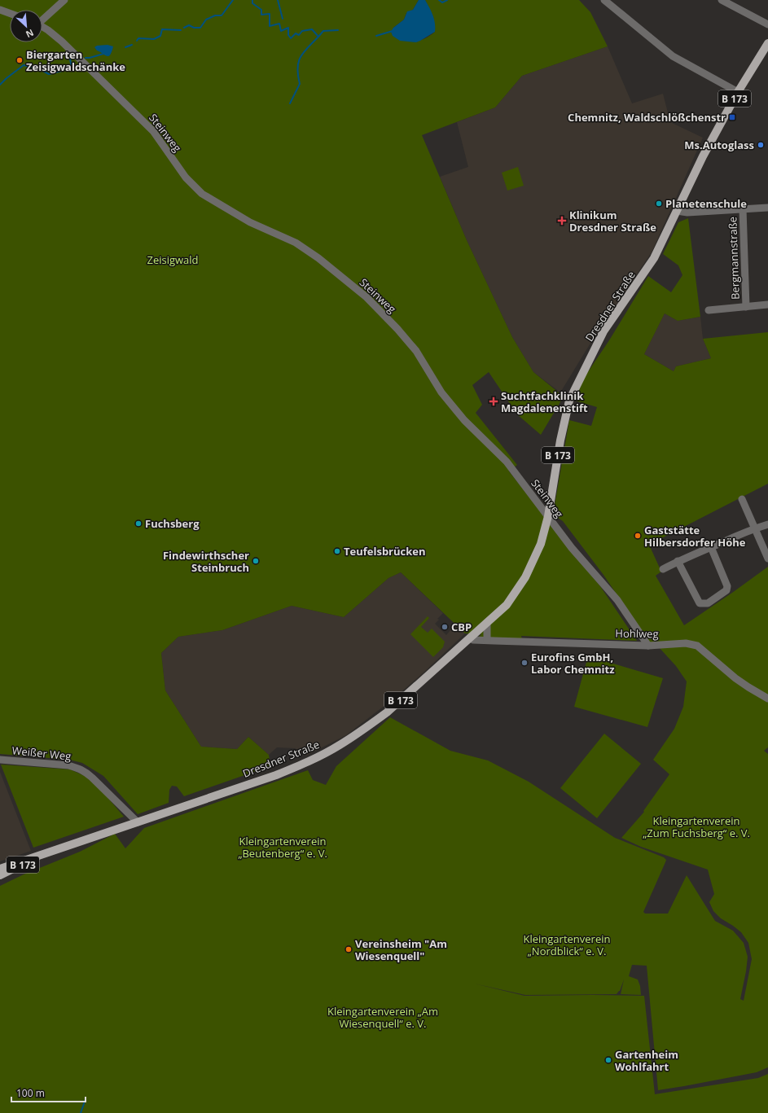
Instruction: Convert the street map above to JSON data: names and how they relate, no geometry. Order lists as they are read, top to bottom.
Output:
{
  "streets": {
    "main road": ["B 173", "Dresdner Straße"],
    "street": [
      "Steinweg",
      "Bergmannstraße",
      "Hohlweg",
      "Weißer Weg"
    ]
  },
  "crossings": [
    ["B 173", "Dresdner Straße"],
    ["Steinweg", "Dresdner Straße"],
    ["Steinweg", "Hohlweg"],
    ["Dresdner Straße", "Hohlweg"],
    ["Dresdner Straße", "Weißer Weg"]
  ],
  "parks": [
    "Zeisigwald",
    "Kleingartenverein „Zum Fuchsberg“ e. V.",
    "Kleingartenverein „Beutenberg“ e. V.",
    "Kleingartenverein „Nordblick“ e. V.",
    "Kleingartenverein „Am Wiesenquell“ e. V."
  ],
  "places": {
    "other": [
      "Biergarten Zeisigwaldschänke",
      "Ms.Autoglass",
      "Planetenschule",
      "Fuchsberg",
      "Gaststätte Hilbersdorfer Höhe",
      "Teufelsbrücken",
      "Findewirthscher Steinbruch",
      "CBP",
      "Eurofins GmbH, Labor Chemnitz",
      "Vereinsheim \"Am Wiesenquell\"",
      "Gartenheim Wohlfahrt"
    ],
    "transit": ["Chemnitz, Waldschlößchenstr"],
    "health": ["Klinikum Dresdner Straße", "Suchtfachklinik Magdalenenstift"]
  },
  "scale_bar": "100 m",
  "north": "bottom right"
}
